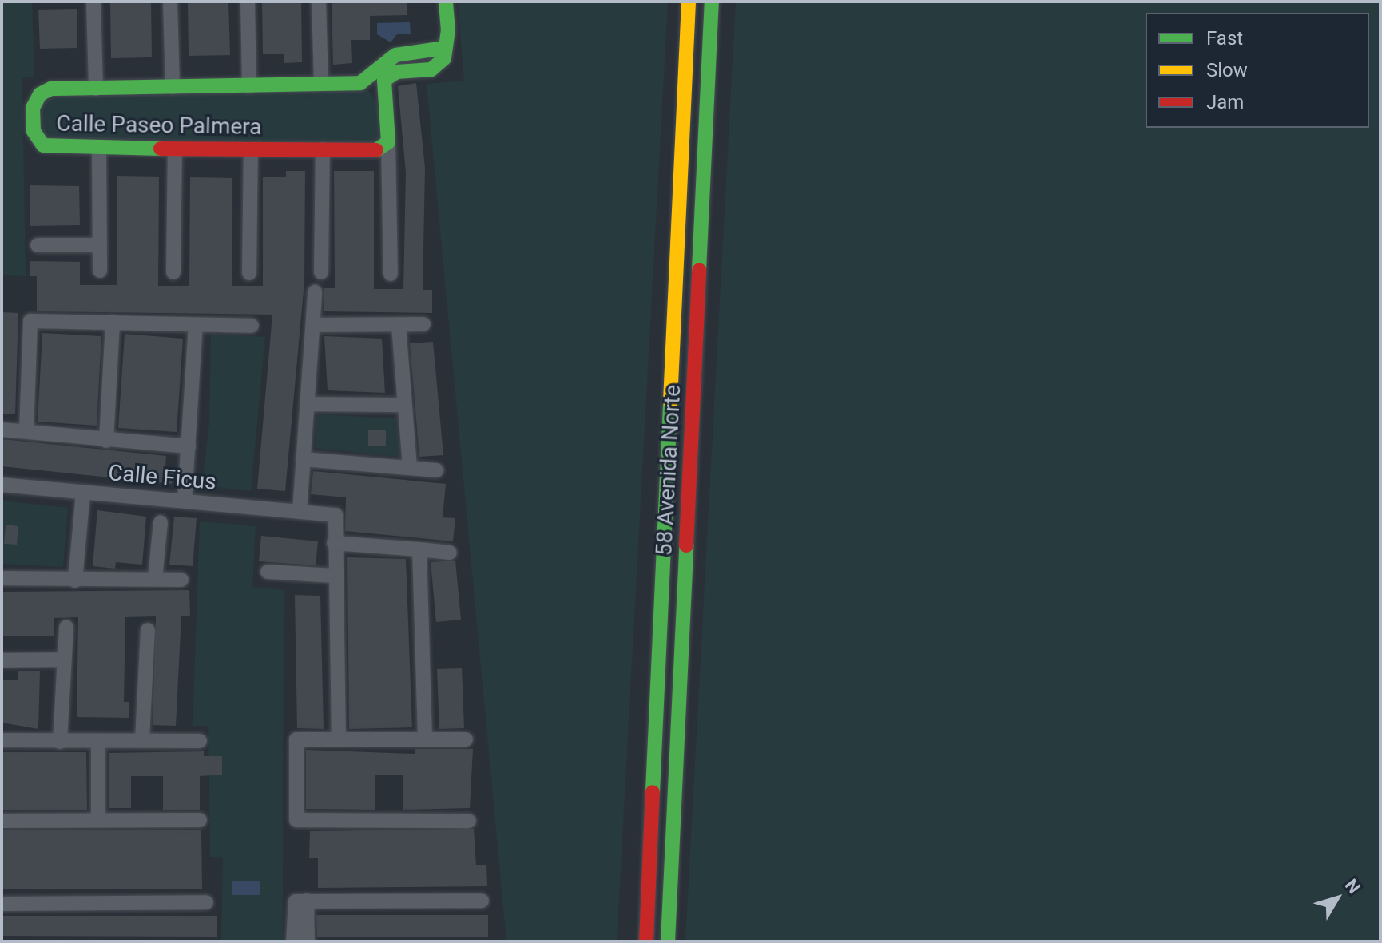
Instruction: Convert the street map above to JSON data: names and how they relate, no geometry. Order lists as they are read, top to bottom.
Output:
{
  "streets": {
    "main road": ["Calle Paseo Palmera", "58 Avenida Norte"],
    "street": ["Calle Ficus"]
  },
  "legend": ["Fast", "Slow", "Jam"],
  "north": "top right"
}
